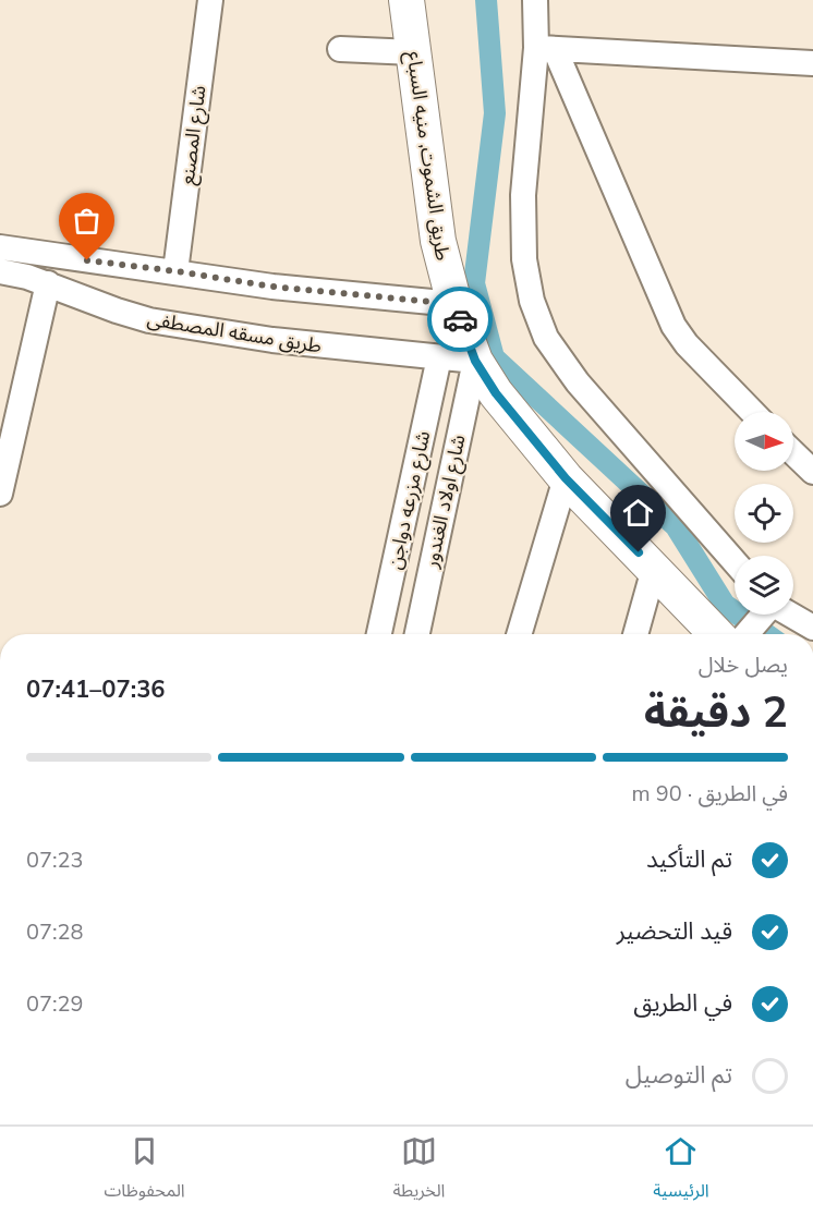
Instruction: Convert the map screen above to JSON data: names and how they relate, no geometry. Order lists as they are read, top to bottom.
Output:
{
  "streets": {
    "street": [
      "شارع المصنع",
      "طريق الشموت, منيه السباع",
      "طريق مسقه المصطفى",
      "شارع مزرعه دواجن",
      "شارع اولاد الغندور"
    ]
  },
  "crossings": [
    ["طريق الشموت, منيه السباع", "طريق مسقه المصطفى"],
    ["طريق الشموت, منيه السباع", "شارع اولاد الغندور"],
    ["طريق مسقه المصطفى", "شارع مزرعه دواجن"],
    ["طريق مسقه المصطفى", "شارع اولاد الغندور"]
  ],
  "north": "right",
  "page": {
    "heading": ["2 دقيقة", "يصل خلال", "07:36–07:41"],
    "bar": "في الطريق · 90 m",
    "list": [
      ["تم التأكيد", "07:23"],
      ["قيد التحضير", "07:28"],
      ["في الطريق", "07:29"],
      "تم التوصيل"
    ],
    "tabs": ["الرئيسية", "الخريطة", "المحفوظات"]
  }
}
